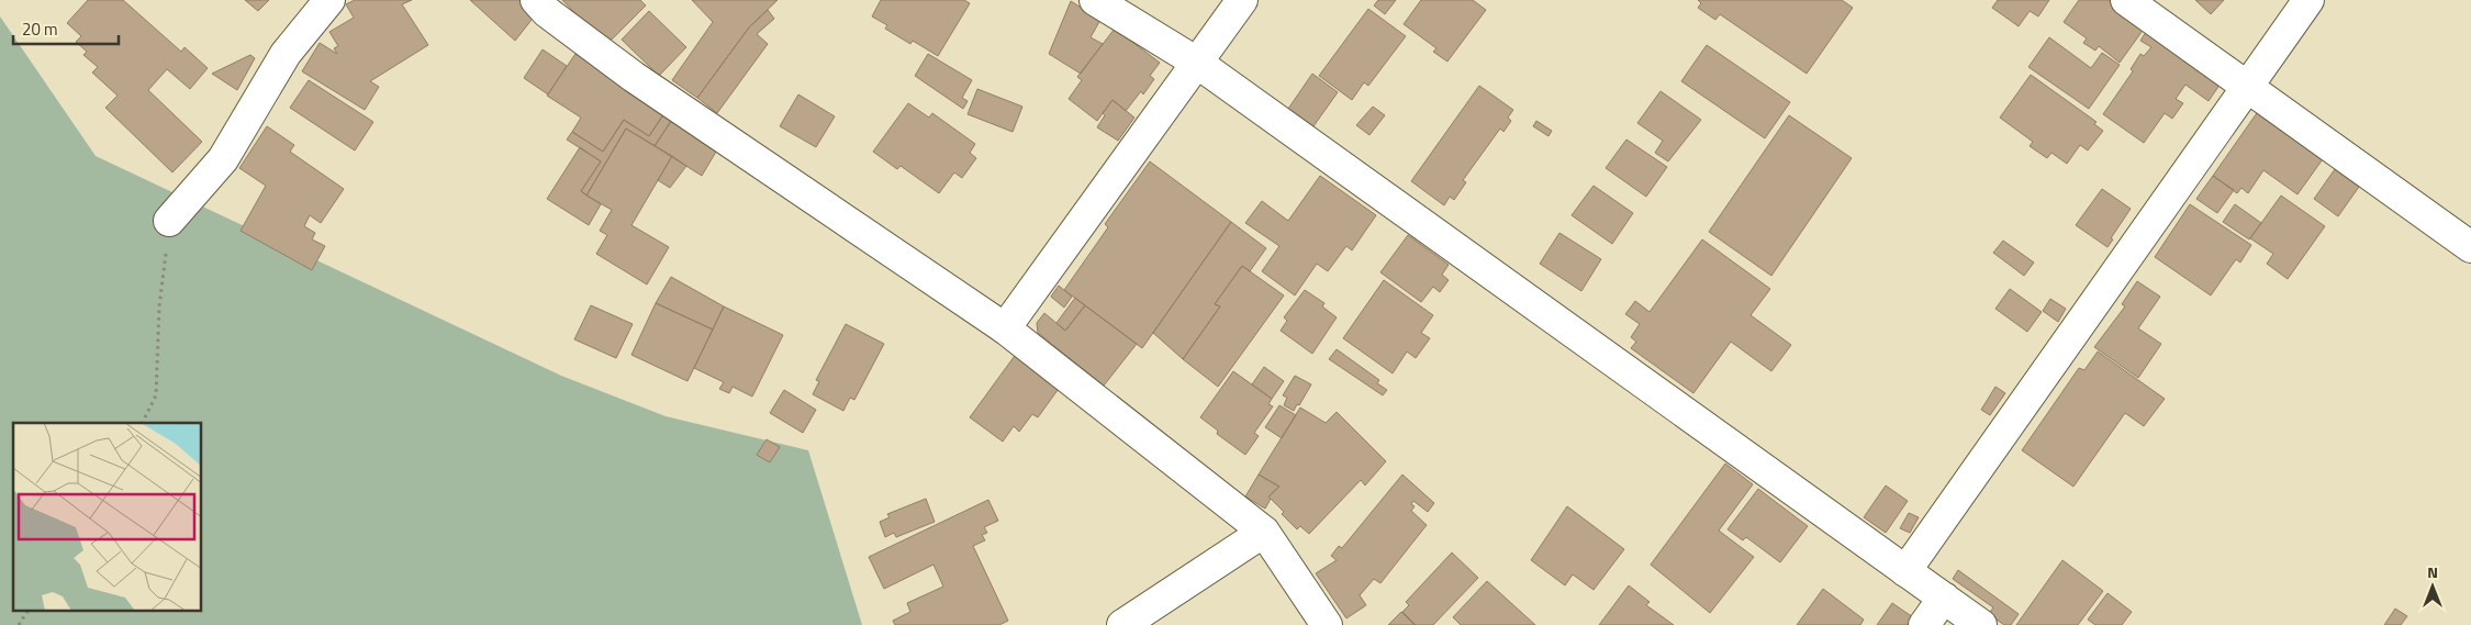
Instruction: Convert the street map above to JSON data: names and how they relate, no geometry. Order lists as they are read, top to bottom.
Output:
{
  "scale_bar": "20 m",
  "north": "top"
}
